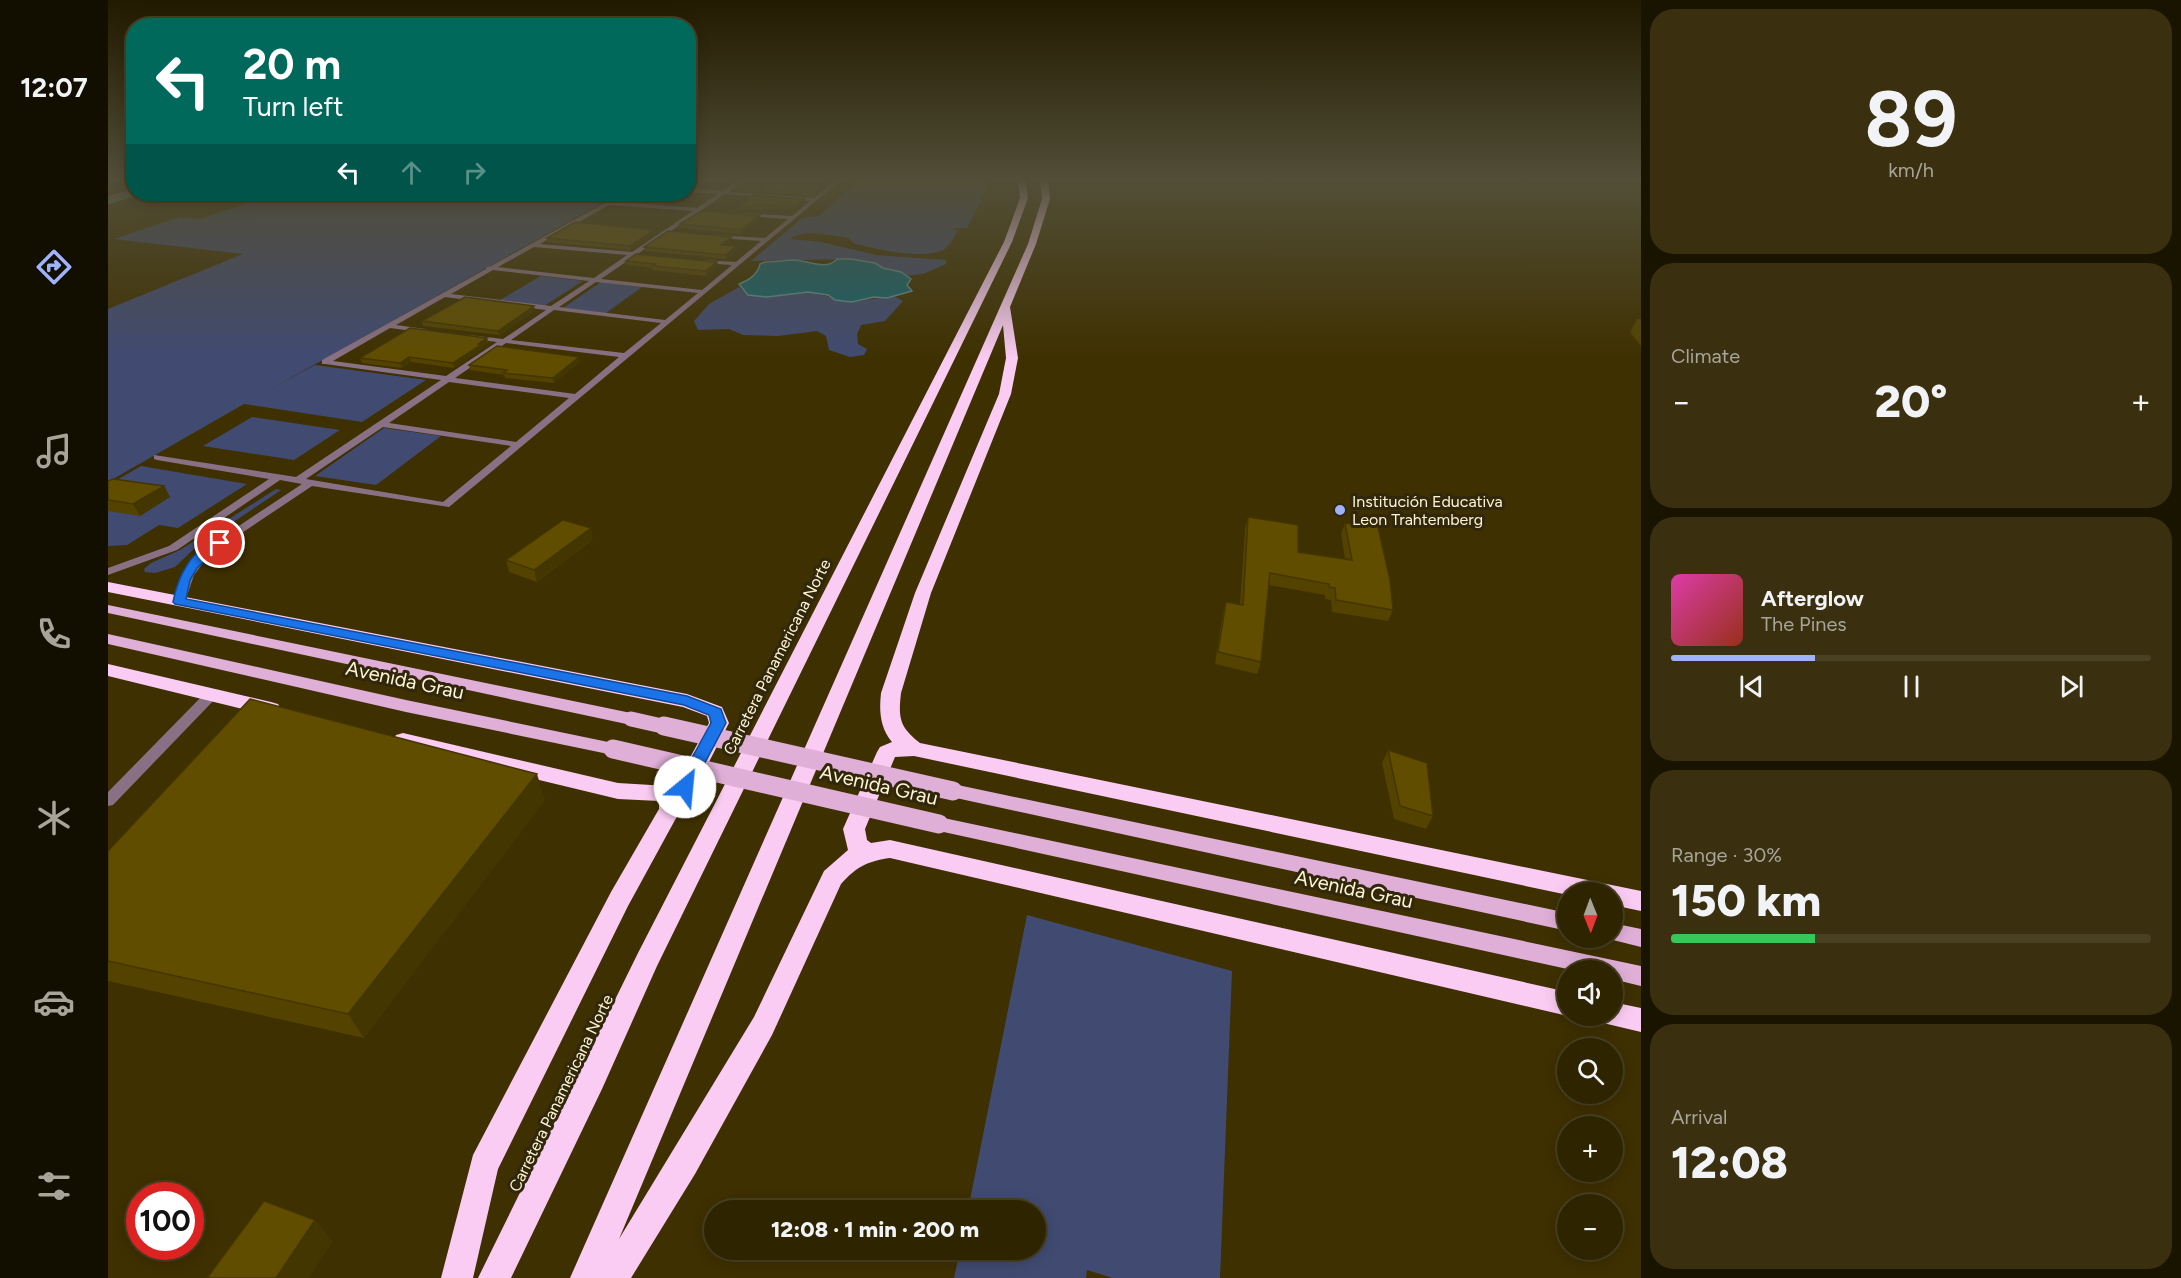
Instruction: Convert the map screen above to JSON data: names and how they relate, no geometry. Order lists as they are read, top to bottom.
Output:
{
  "streets": {
    "highway": ["Carretera Panamericana Norte"],
    "main road": ["Avenida Grau"]
  },
  "places": ["Institución Educativa Leon Trahtemberg"],
  "north": "bottom",
  "page": {
    "tabs": "12:07",
    "tile": [
      ["89", "km/h"],
      "Climate",
      ["Range · 30%", "150 km"],
      ["Arrival", "12:08"]
    ],
    "turn": ["20 m", "Turn left"],
    "heat": ["−", "20°", "+"],
    "song": ["Afterglow", "The Pines"],
    "map_buttons": ["+", "−"],
    "limit": "100",
    "trip": "12:08 · 1 min · 200 m"
  }
}
